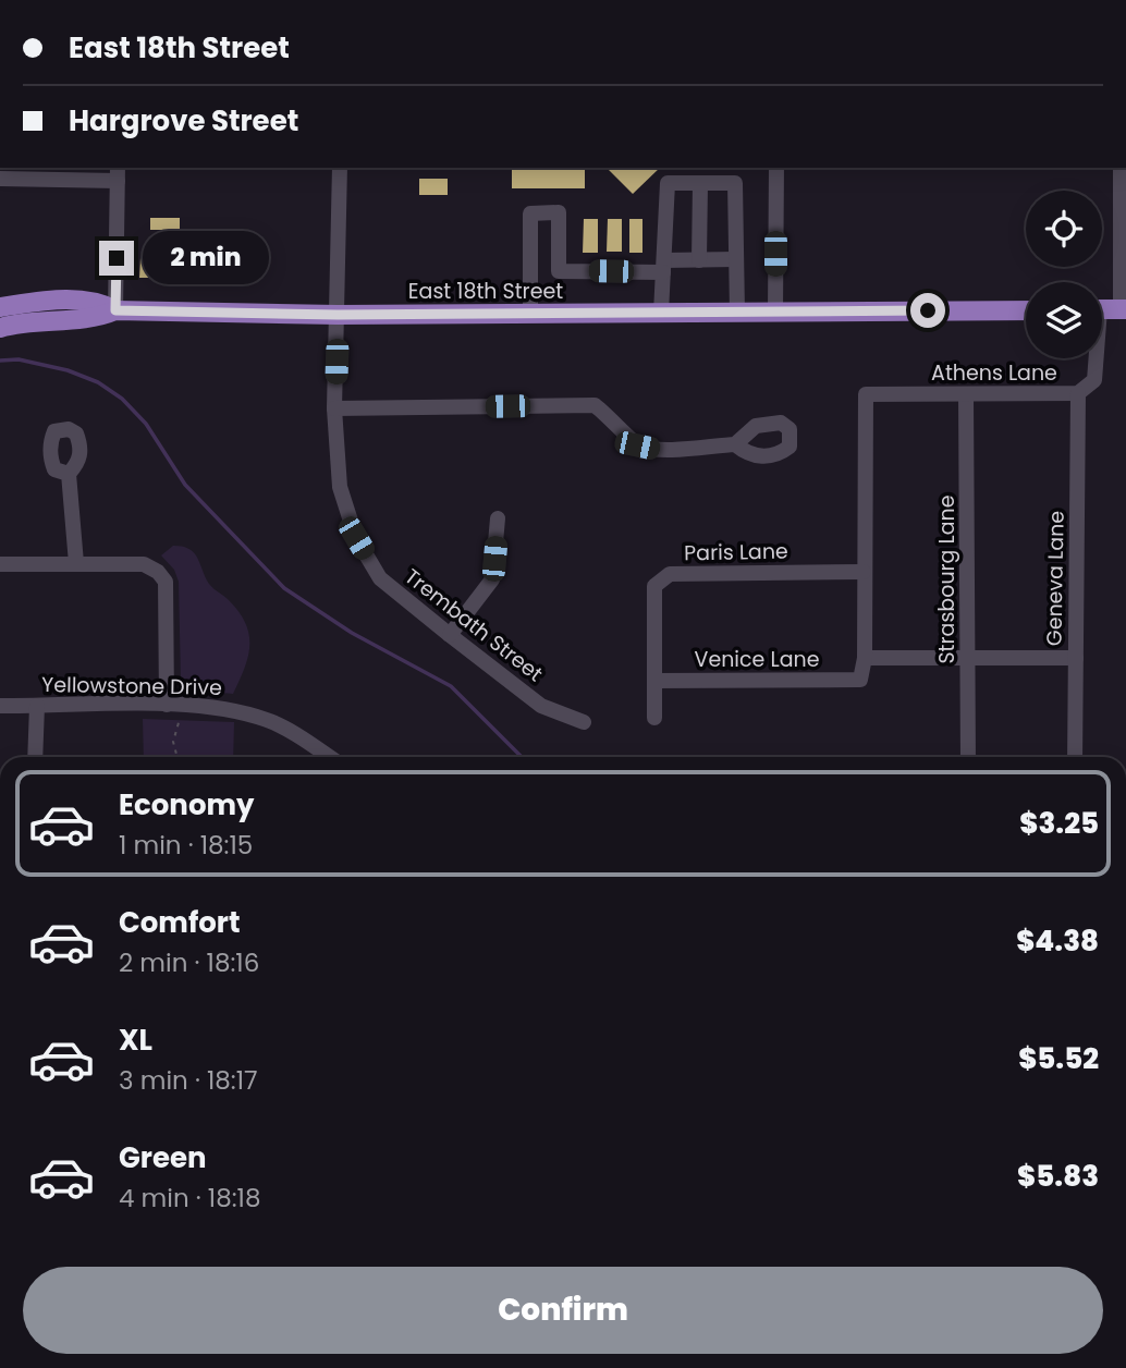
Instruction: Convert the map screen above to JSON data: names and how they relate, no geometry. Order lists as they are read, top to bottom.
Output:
{
  "streets": {
    "main road": ["East 18th Street"],
    "street": [
      "Athens Lane",
      "Paris Lane",
      "Geneva Lane",
      "Strasbourg Lane",
      "Trembath Street",
      "Venice Lane",
      "Yellowstone Drive"
    ]
  },
  "crossings": [
    ["East 18th Street", "Trembath Street"],
    ["Athens Lane", "Paris Lane"],
    ["Athens Lane", "Geneva Lane"],
    ["Athens Lane", "Strasbourg Lane"],
    ["Paris Lane", "Venice Lane"]
  ],
  "page": {
    "banner": ["East 18th Street", "Hargrove Street"],
    "bubble": "2 min",
    "list": [
      {
        "name": "Economy",
        "note": "1 min · 18:15",
        "value": "$3.25"
      },
      {
        "name": "Comfort",
        "note": "2 min · 18:16",
        "value": "$4.38"
      },
      {
        "name": "XL",
        "note": "3 min · 18:17",
        "value": "$5.52"
      },
      {
        "name": "Green",
        "note": "4 min · 18:18",
        "value": "$5.83"
      }
    ],
    "buttons": "Confirm"
  }
}
